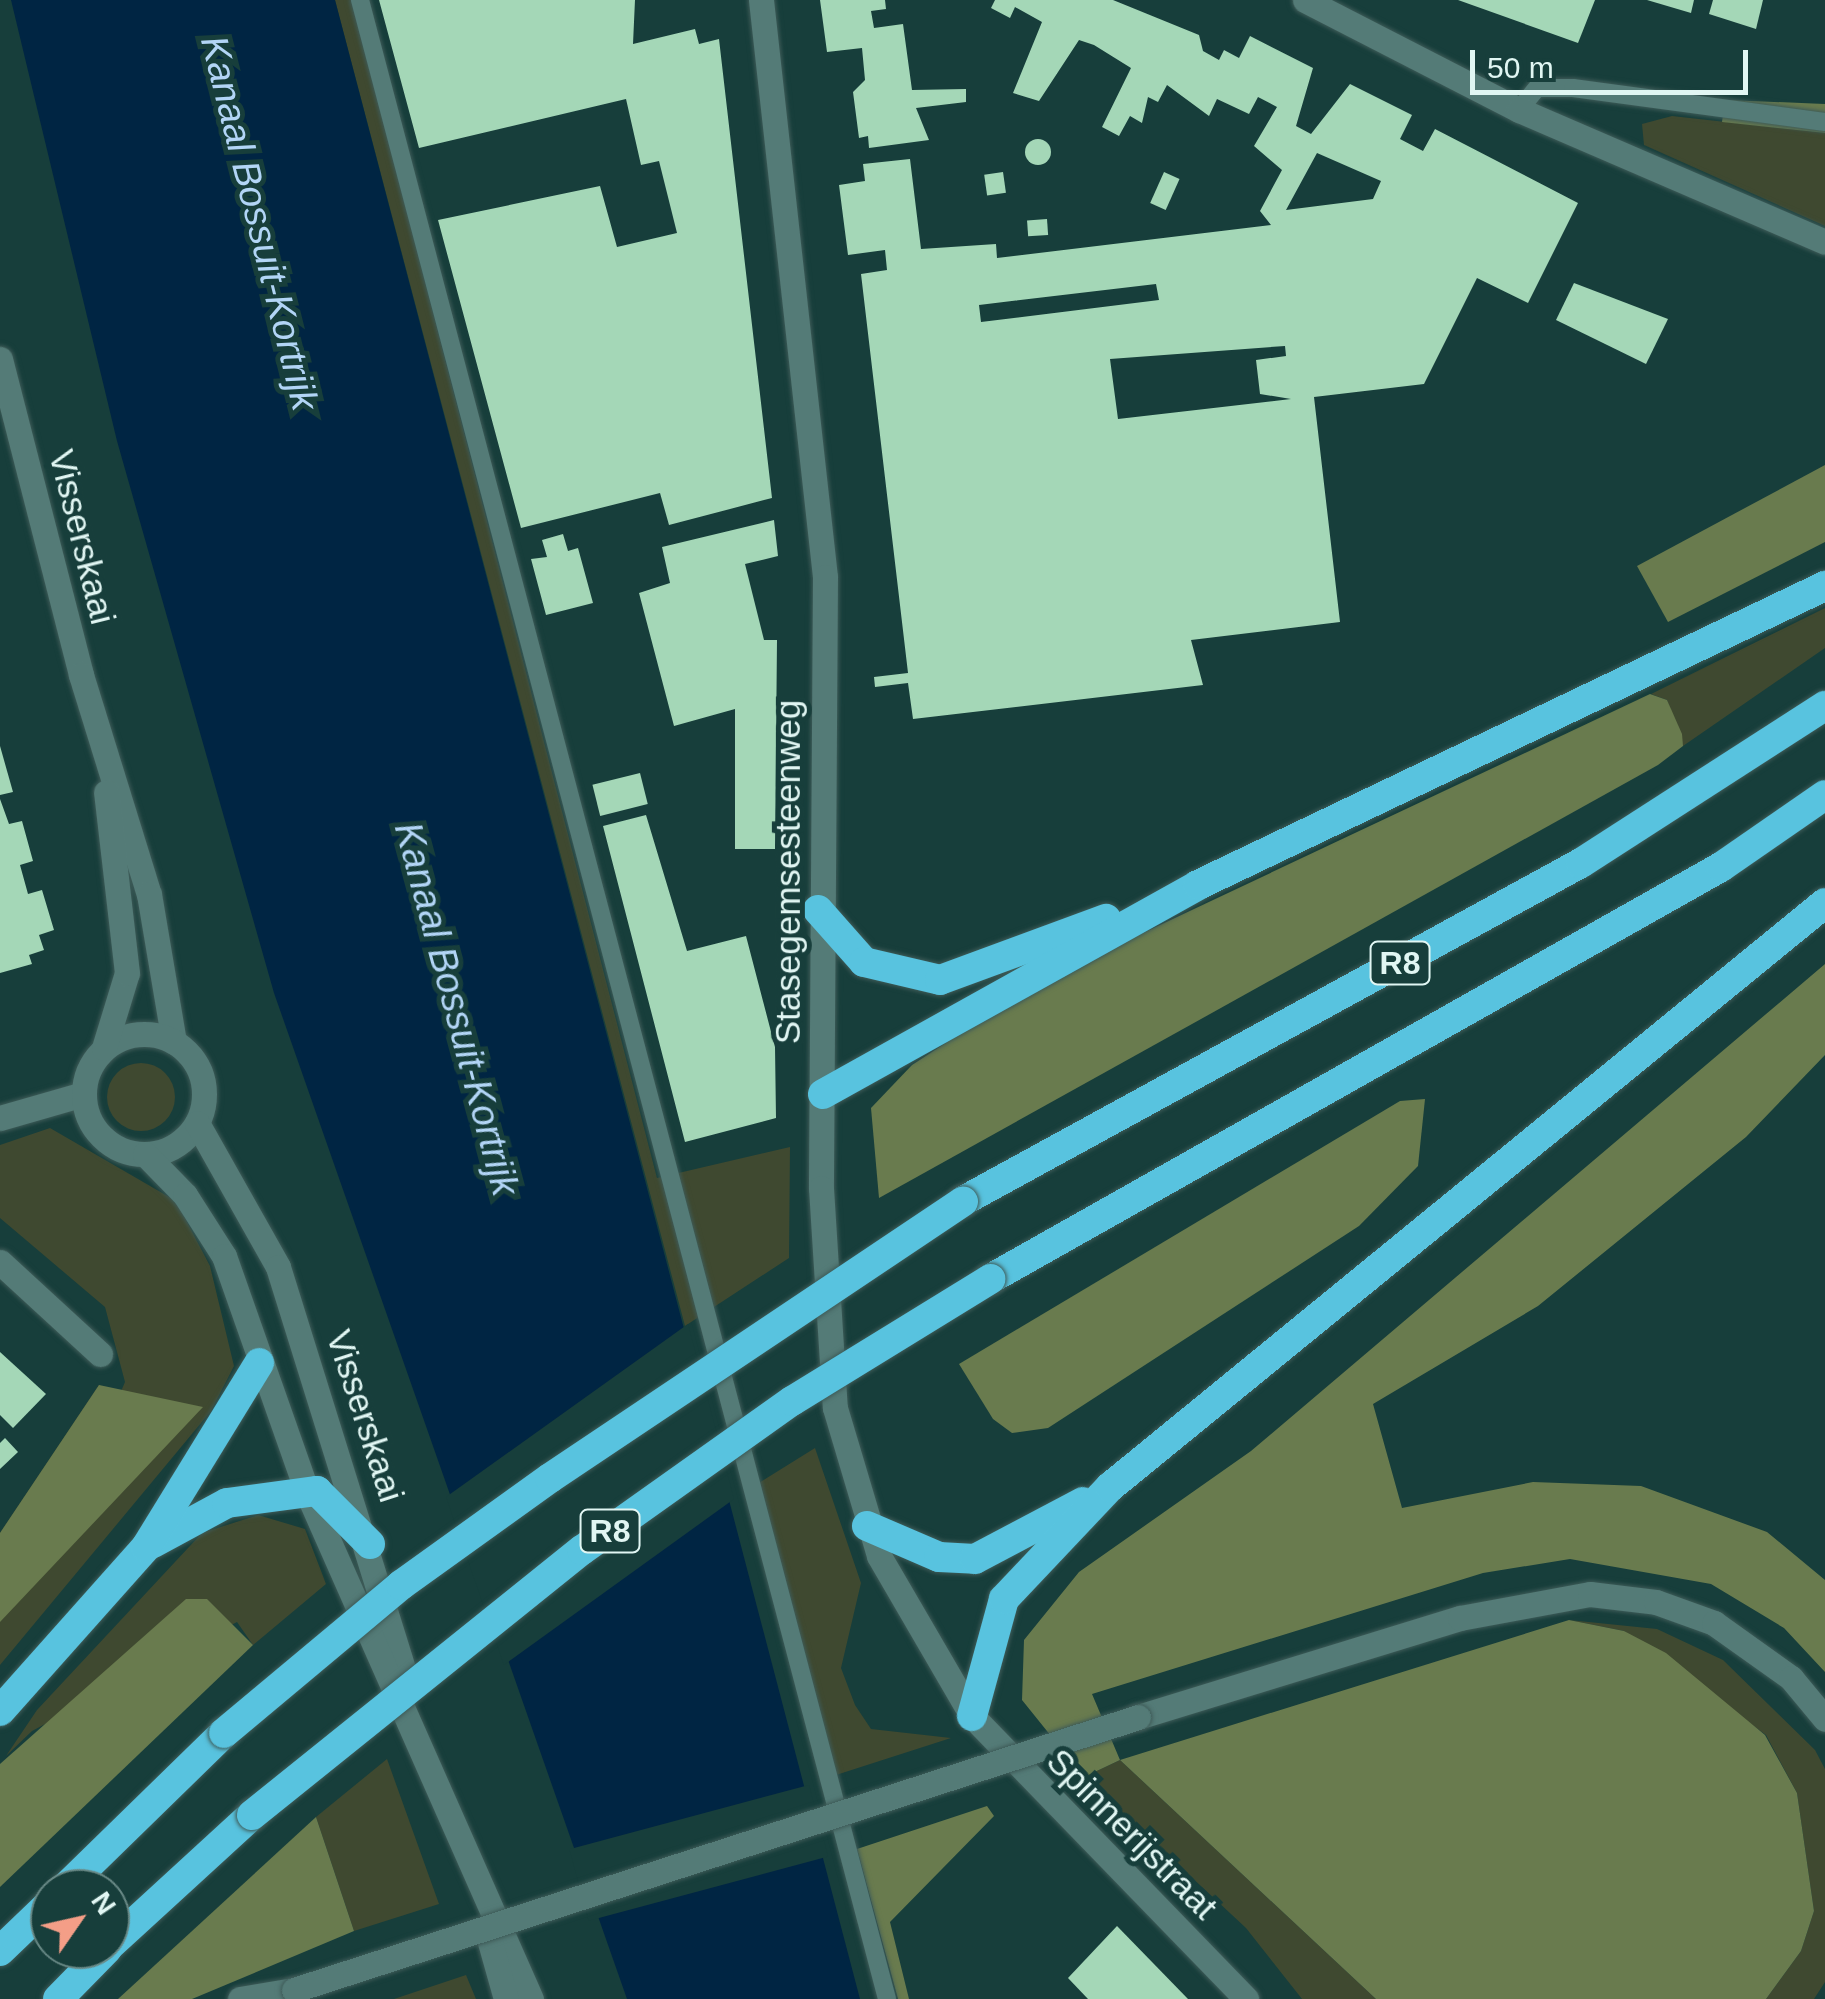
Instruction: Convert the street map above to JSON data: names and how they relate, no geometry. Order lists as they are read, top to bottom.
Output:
{
  "streets": {
    "highway": ["R8"],
    "street": ["Visserskaai", "Stasegemsesteenweg", "Spinnerijstraat"]
  },
  "crossings": [
    ["Stasegemsesteenweg", "Spinnerijstraat"]
  ],
  "water": ["Kanaal Bossuit-Kortrijk"],
  "scale_bar": "50 m",
  "north": "top right"
}
